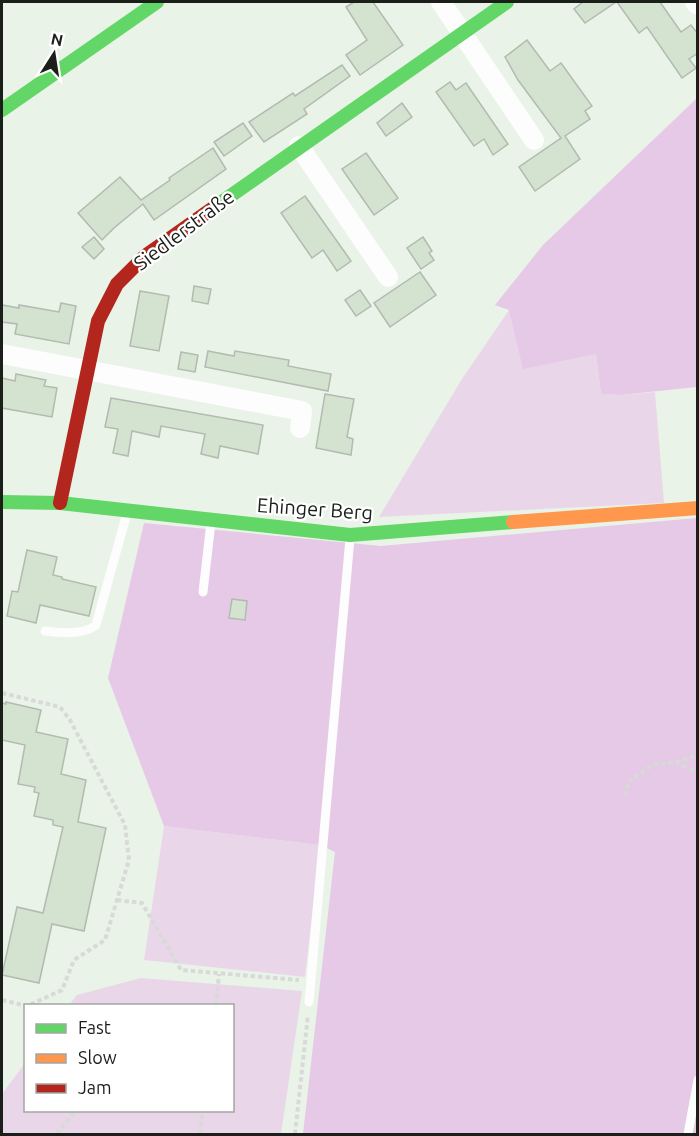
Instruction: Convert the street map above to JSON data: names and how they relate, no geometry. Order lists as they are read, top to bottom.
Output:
{
  "streets": {
    "street": ["Siedlerstraße", "Ehinger Berg"]
  },
  "crossings": [
    ["Siedlerstraße", "Ehinger Berg"]
  ],
  "legend": ["Fast", "Slow", "Jam"],
  "north": "top"
}
